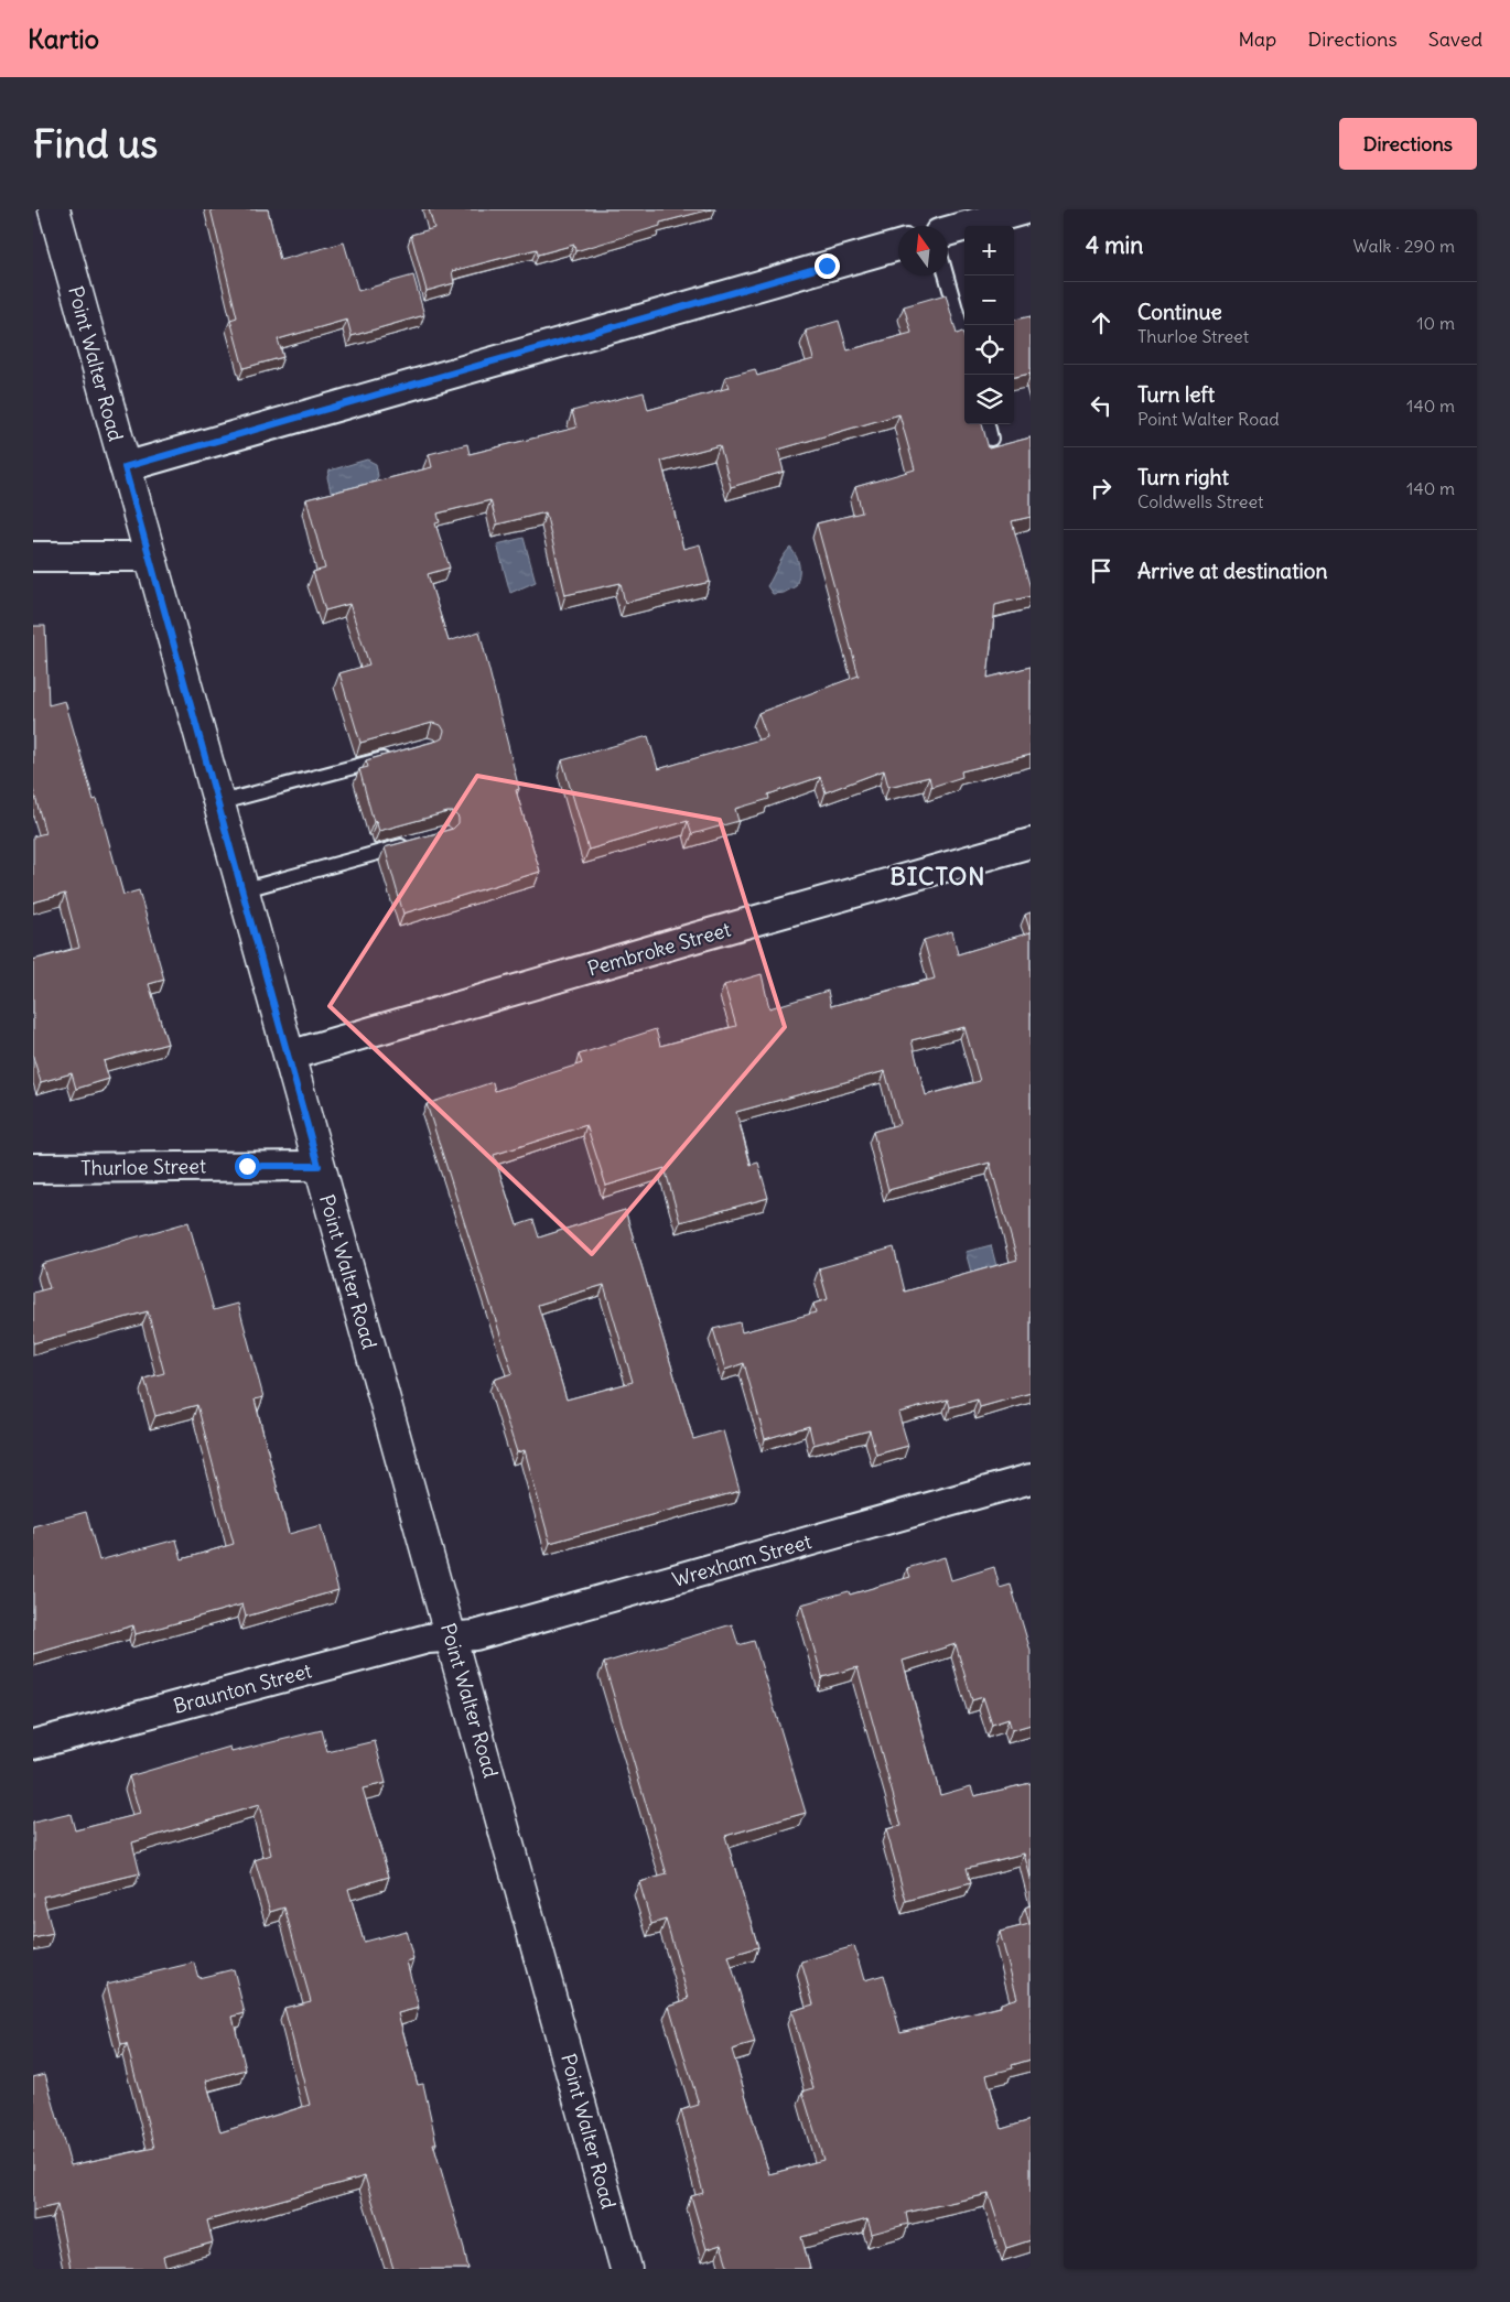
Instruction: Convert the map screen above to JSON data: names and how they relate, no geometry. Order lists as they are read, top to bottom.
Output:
{
  "streets": {
    "street": [
      "Point Walter Road",
      "Pembroke Street",
      "Thurloe Street",
      "Wrexham Street",
      "Braunton Street"
    ]
  },
  "crossings": [
    ["Point Walter Road", "Pembroke Street"],
    ["Point Walter Road", "Thurloe Street"],
    ["Point Walter Road", "Wrexham Street"],
    ["Point Walter Road", "Braunton Street"],
    ["Wrexham Street", "Braunton Street"]
  ],
  "districts": ["BICTON"],
  "north": "top",
  "page": {
    "header": "Kartio",
    "nav": ["Map", "Directions", "Saved"],
    "buttons": "Directions",
    "title": "Find us",
    "heading": ["4 min", "Walk · 290 m"],
    "map_buttons": ["+", "−"],
    "list": [
      ["Continue", "Thurloe Street", "10 m"],
      ["Turn left", "Point Walter Road", "140 m"],
      ["Turn right", "Coldwells Street", "140 m"],
      "Arrive at destination"
    ]
  }
}
